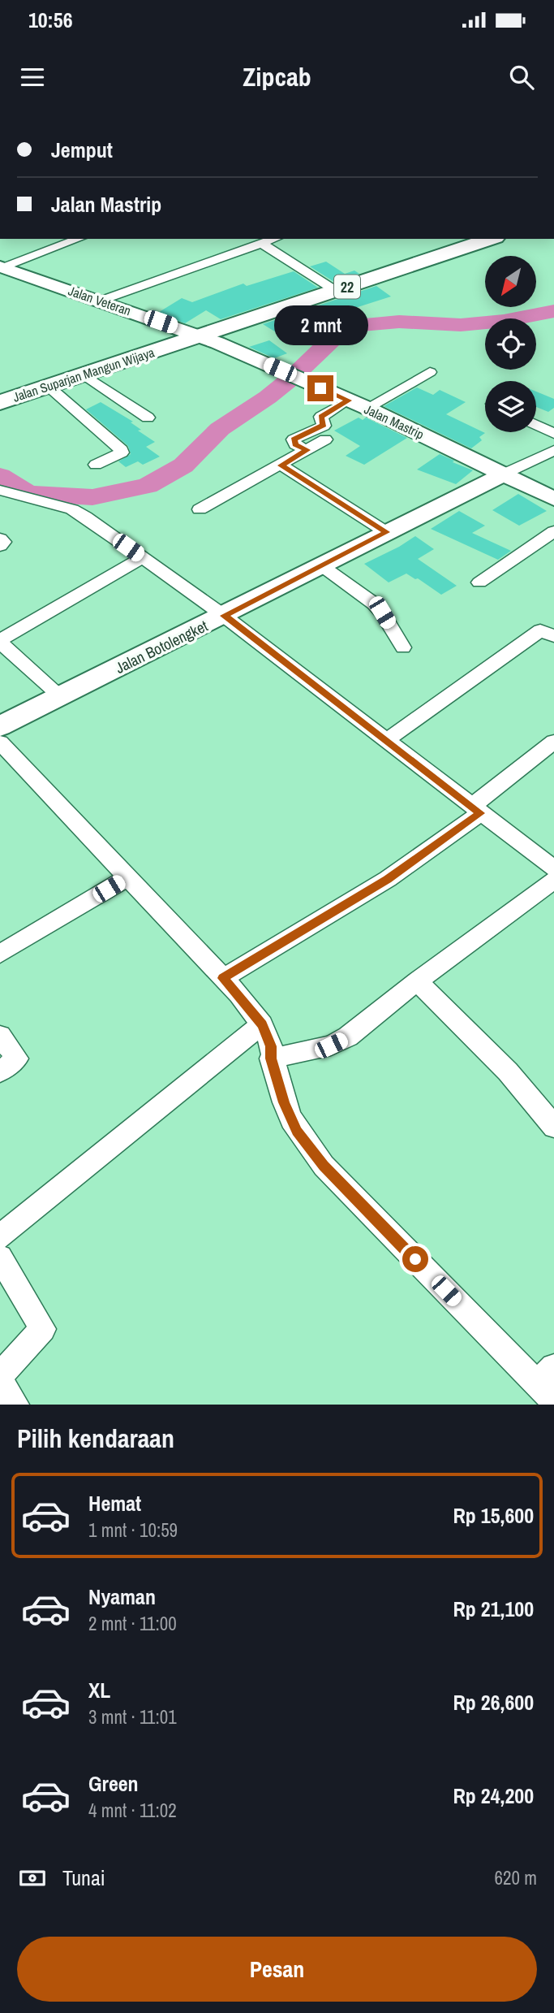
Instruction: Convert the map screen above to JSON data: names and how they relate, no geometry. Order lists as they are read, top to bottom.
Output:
{
  "streets": {
    "highway": ["22", "Jalan Suparjan Mangun Wijaya"],
    "street": ["Jalan Veteran", "Jalan Mastrip", "Jalan Botolengket"]
  },
  "crossings": [
    ["22", "Jalan Veteran"],
    ["22", "Jalan Suparjan Mangun Wijaya"],
    ["22", "Jalan Mastrip"],
    ["Jalan Veteran", "Jalan Suparjan Mangun Wijaya"],
    ["Jalan Veteran", "Jalan Mastrip"],
    ["Jalan Suparjan Mangun Wijaya", "Jalan Mastrip"],
    ["Jalan Mastrip", "Jalan Botolengket"]
  ],
  "north": "bottom left",
  "page": {
    "status": "10:56",
    "header": "Zipcab",
    "banner": ["Jemput", "Jalan Mastrip"],
    "bubble": "2 mnt",
    "heading": "Pilih kendaraan",
    "list": [
      {
        "name": "Hemat",
        "note": "1 mnt · 10:59",
        "value": "Rp 15,600"
      },
      {
        "name": "Nyaman",
        "note": "2 mnt · 11:00",
        "value": "Rp 21,100"
      },
      {
        "name": "XL",
        "note": "3 mnt · 11:01",
        "value": "Rp 26,600"
      },
      {
        "name": "Green",
        "note": "4 mnt · 11:02",
        "value": "Rp 24,200"
      }
    ],
    "pay": ["Tunai", "620 m"],
    "buttons": "Pesan"
  }
}
